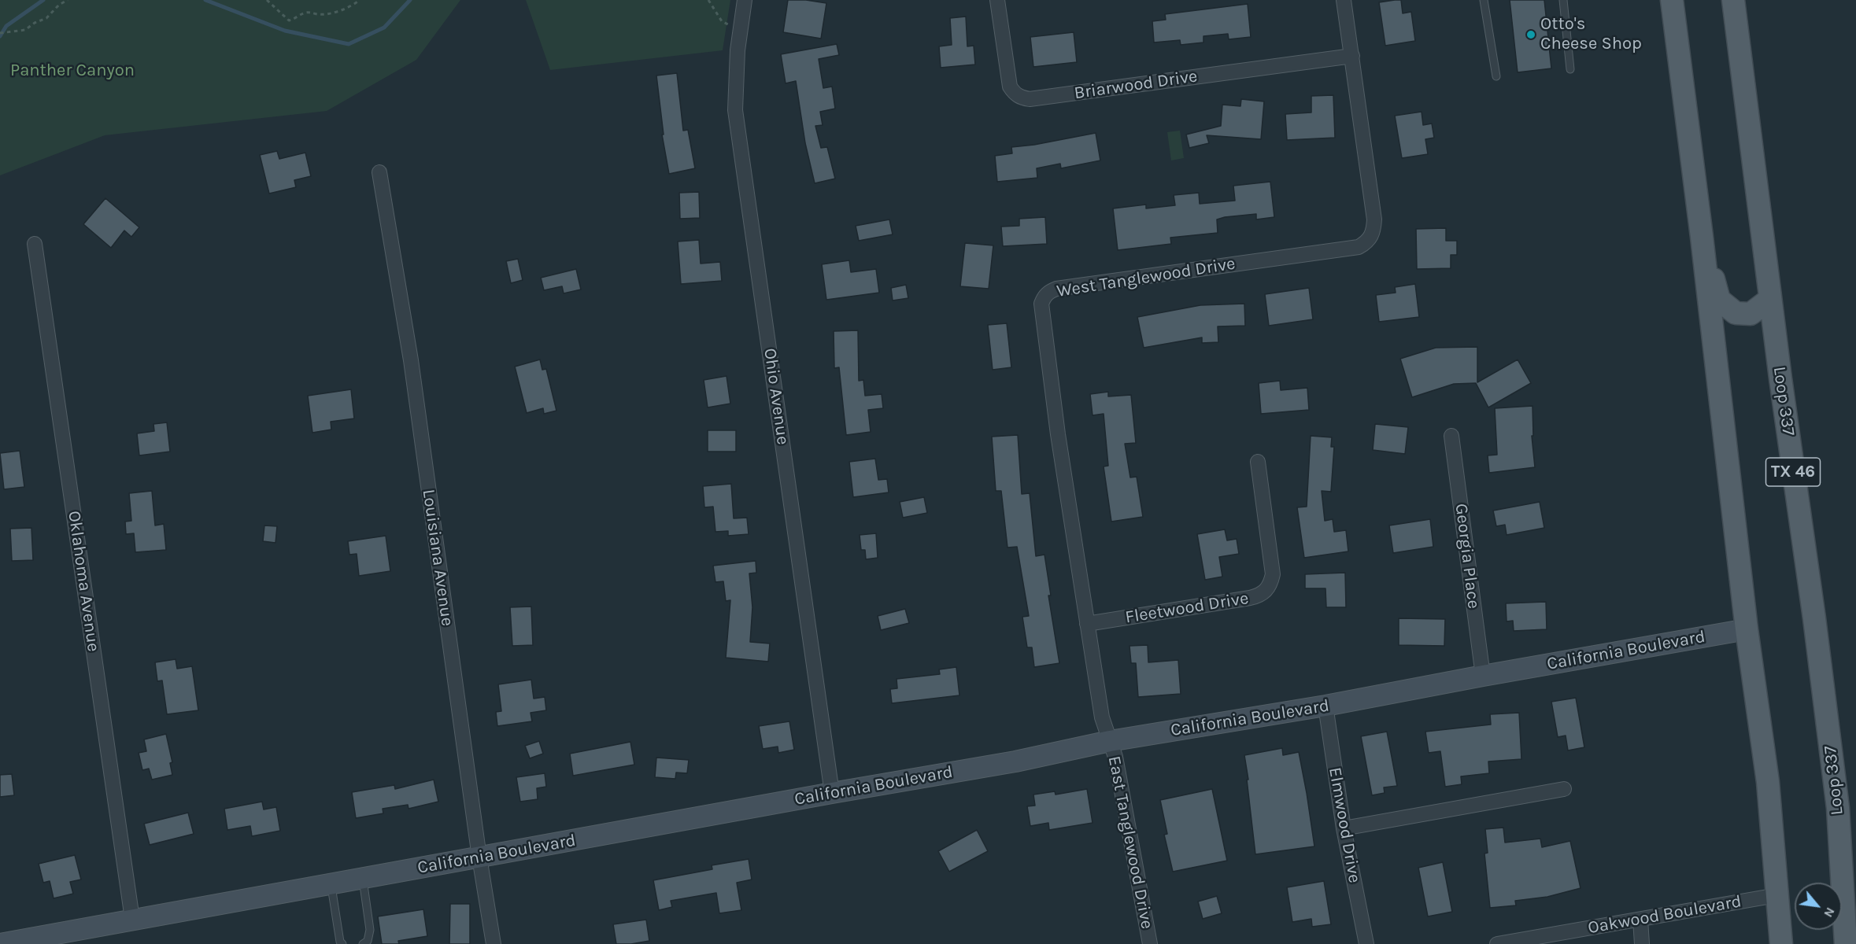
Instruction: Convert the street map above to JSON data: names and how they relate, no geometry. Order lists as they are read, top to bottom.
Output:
{
  "streets": {
    "main road": ["Loop 337", "TX 46"],
    "street": [
      "Briarwood Drive",
      "West Tanglewood Drive",
      "Ohio Avenue",
      "Georgia Place",
      "Louisiana Avenue",
      "Oklahoma Avenue",
      "Fleetwood Drive",
      "California Boulevard",
      "Elmwood Drive",
      "East Tanglewood Drive",
      "Oakwood Boulevard"
    ]
  },
  "crossings": [
    ["Briarwood Drive", "West Tanglewood Drive"],
    ["West Tanglewood Drive", "Fleetwood Drive"],
    ["West Tanglewood Drive", "California Boulevard"],
    ["West Tanglewood Drive", "East Tanglewood Drive"],
    ["Ohio Avenue", "California Boulevard"],
    ["Georgia Place", "California Boulevard"],
    ["Louisiana Avenue", "California Boulevard"],
    ["Oklahoma Avenue", "California Boulevard"],
    ["California Boulevard", "Elmwood Drive"],
    ["California Boulevard", "East Tanglewood Drive"]
  ],
  "parks": ["Panther Canyon"],
  "places": ["Otto's Cheese Shop"],
  "north": "bottom right"
}
